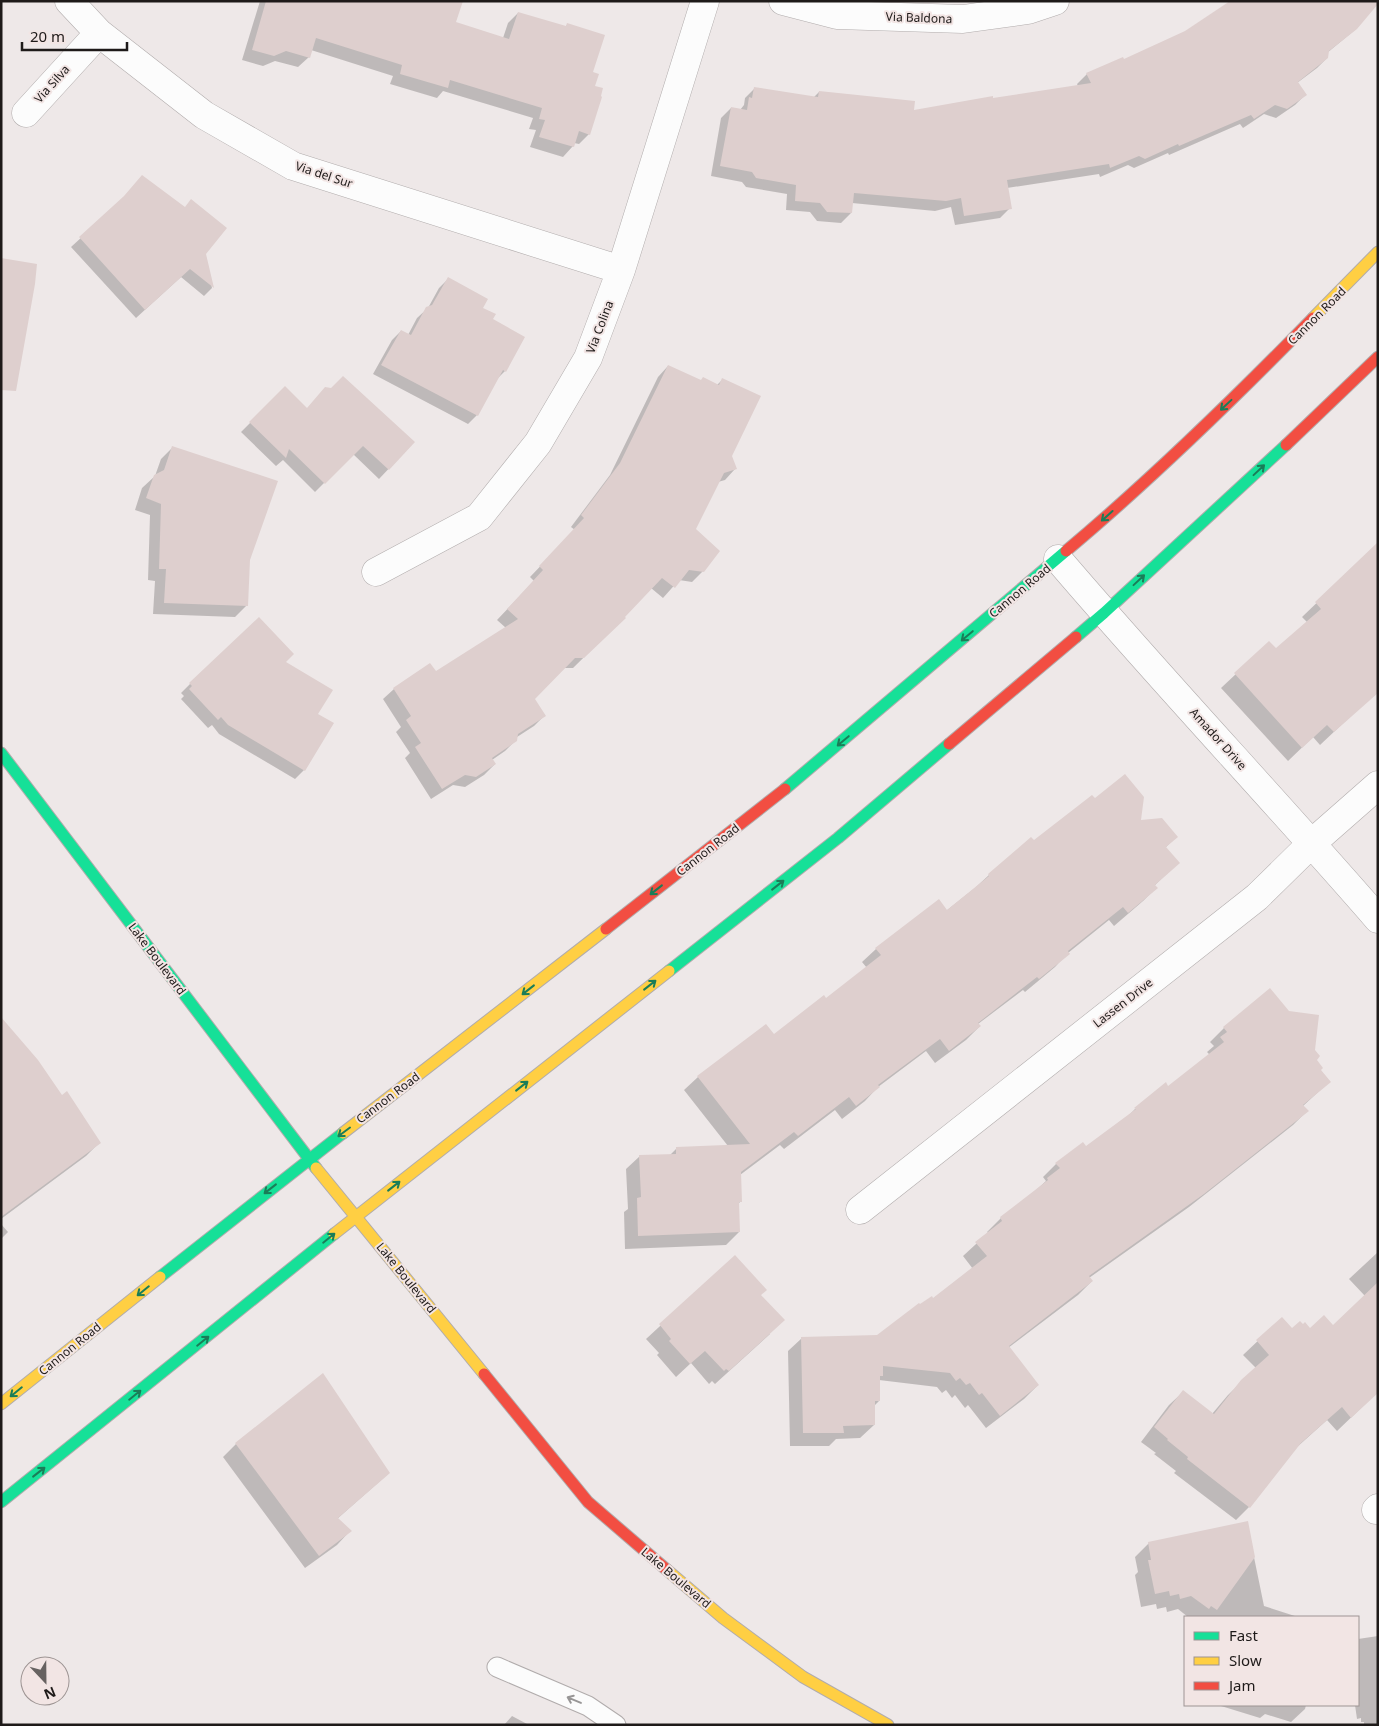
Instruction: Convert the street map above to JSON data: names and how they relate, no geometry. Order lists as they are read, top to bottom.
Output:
{
  "streets": {
    "main road": ["Cannon Road", "Lake Boulevard"],
    "street": [
      "Via Baldona",
      "Via Silva",
      "Via del Sur",
      "Via Colina",
      "Amador Drive",
      "Lassen Drive"
    ]
  },
  "crossings": [
    ["Via Silva", "Via del Sur"],
    ["Via del Sur", "Via Colina"],
    ["Cannon Road", "Amador Drive"],
    ["Cannon Road", "Lake Boulevard"],
    ["Amador Drive", "Lassen Drive"]
  ],
  "legend": ["Fast", "Slow", "Jam"],
  "scale_bar": "20 m",
  "north": "bottom"
}
